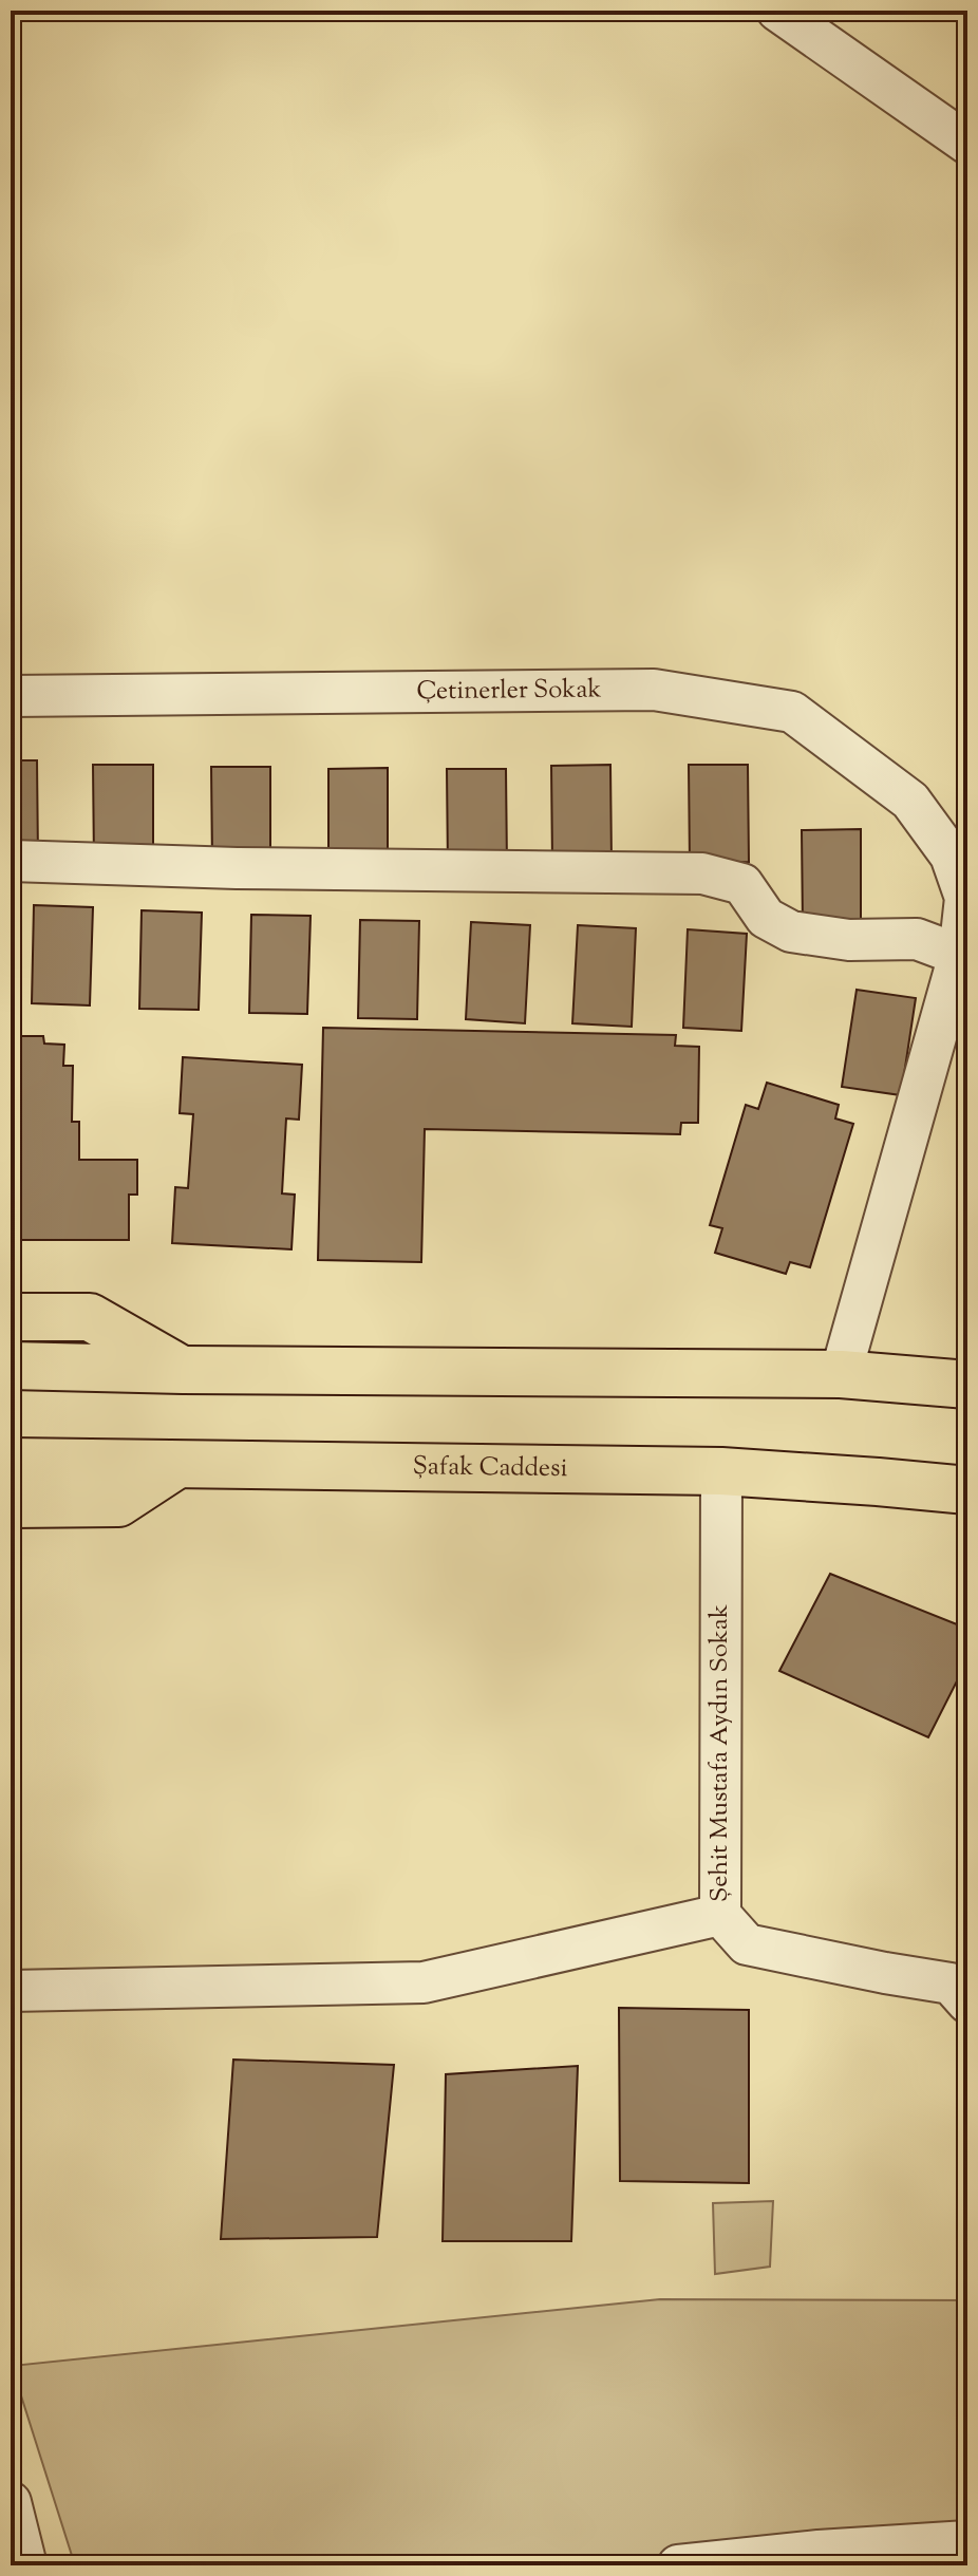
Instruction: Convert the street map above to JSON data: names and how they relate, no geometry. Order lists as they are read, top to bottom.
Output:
{
  "streets": {
    "main road": ["Şafak Caddesi"],
    "street": ["Çetinerler Sokak", "Şehit Mustafa Aydın Sokak"]
  },
  "crossings": [
    ["Şafak Caddesi", "Şehit Mustafa Aydın Sokak"]
  ]
}
